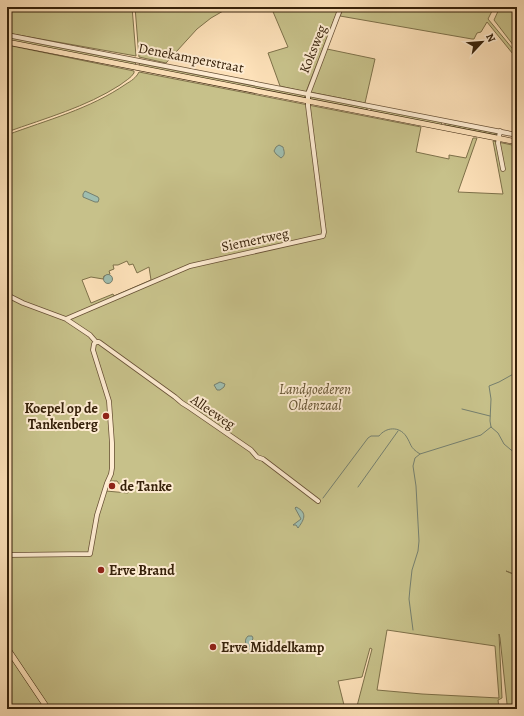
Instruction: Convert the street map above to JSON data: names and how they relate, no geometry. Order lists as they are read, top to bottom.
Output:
{
  "streets": {
    "main road": ["Denekamperstraat"],
    "street": ["Koksweg", "Siemertweg", "Alleeweg"]
  },
  "crossings": [
    ["Koksweg", "Denekamperstraat"],
    ["Koksweg", "Siemertweg"],
    ["Denekamperstraat", "Siemertweg"],
    ["Siemertweg", "Alleeweg"]
  ],
  "parks": ["Landgoederen Oldenzaal"],
  "places": [
    "Koepel op de Tankenberg",
    "de Tanke",
    "Erve Brand",
    "Erve Middelkamp"
  ],
  "north": "top right"
}
